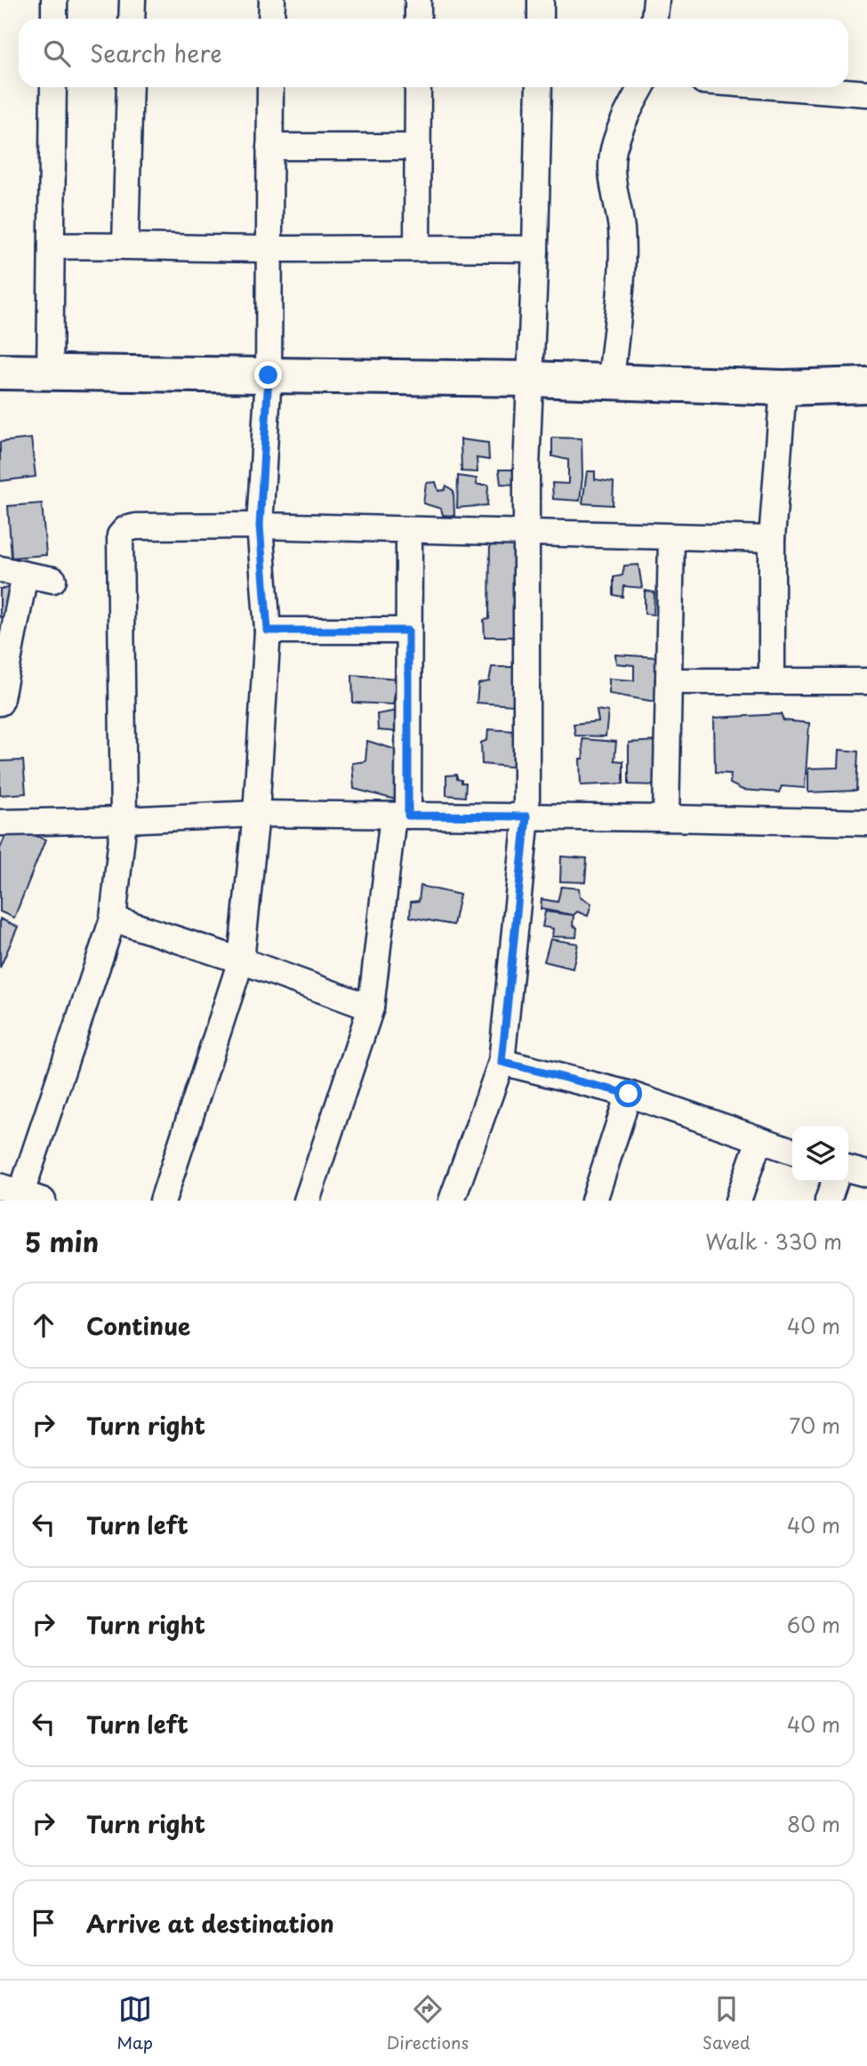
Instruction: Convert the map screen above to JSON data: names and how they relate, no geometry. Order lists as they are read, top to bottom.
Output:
{
  "page": {
    "search": "Search here",
    "heading": ["5 min", "Walk · 330 m"],
    "list": [
      ["Continue", "40 m"],
      ["Turn right", "70 m"],
      ["Turn left", "40 m"],
      ["Turn right", "60 m"],
      ["Turn left", "40 m"],
      ["Turn right", "80 m"],
      "Arrive at destination"
    ],
    "nav": ["Map", "Directions", "Saved"]
  }
}
